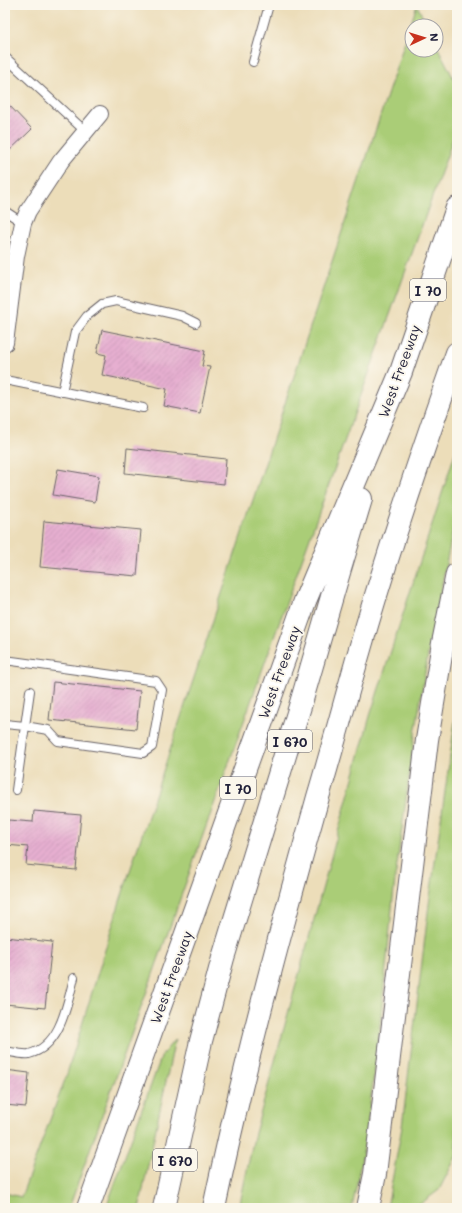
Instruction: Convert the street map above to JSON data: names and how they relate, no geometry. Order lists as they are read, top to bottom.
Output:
{
  "streets": {
    "highway": ["I 70", "West Freeway", "I 670"]
  },
  "crossings": [
    ["West Freeway", "I 670"]
  ],
  "north": "right"
}
